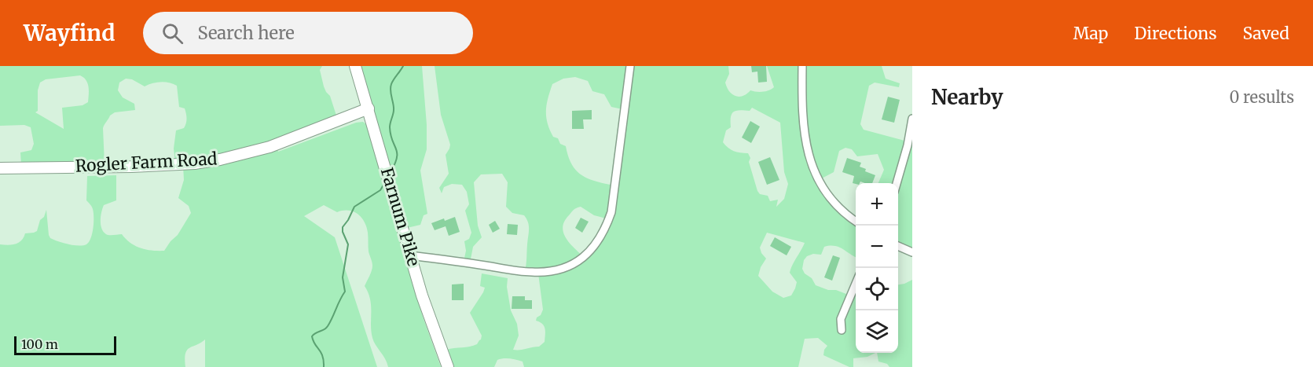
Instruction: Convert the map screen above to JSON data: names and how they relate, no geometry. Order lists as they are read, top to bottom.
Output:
{
  "streets": {
    "street": ["Rogler Farm Road", "Farnum Pike"]
  },
  "crossings": [
    ["Rogler Farm Road", "Farnum Pike"]
  ],
  "scale_bar": "100 m",
  "page": {
    "header": "Wayfind",
    "search": "Search here",
    "nav": ["Map", "Directions", "Saved"],
    "heading": ["Nearby", "0 results"],
    "map_buttons": ["+", "−"],
    "scale": "100 m"
  }
}
